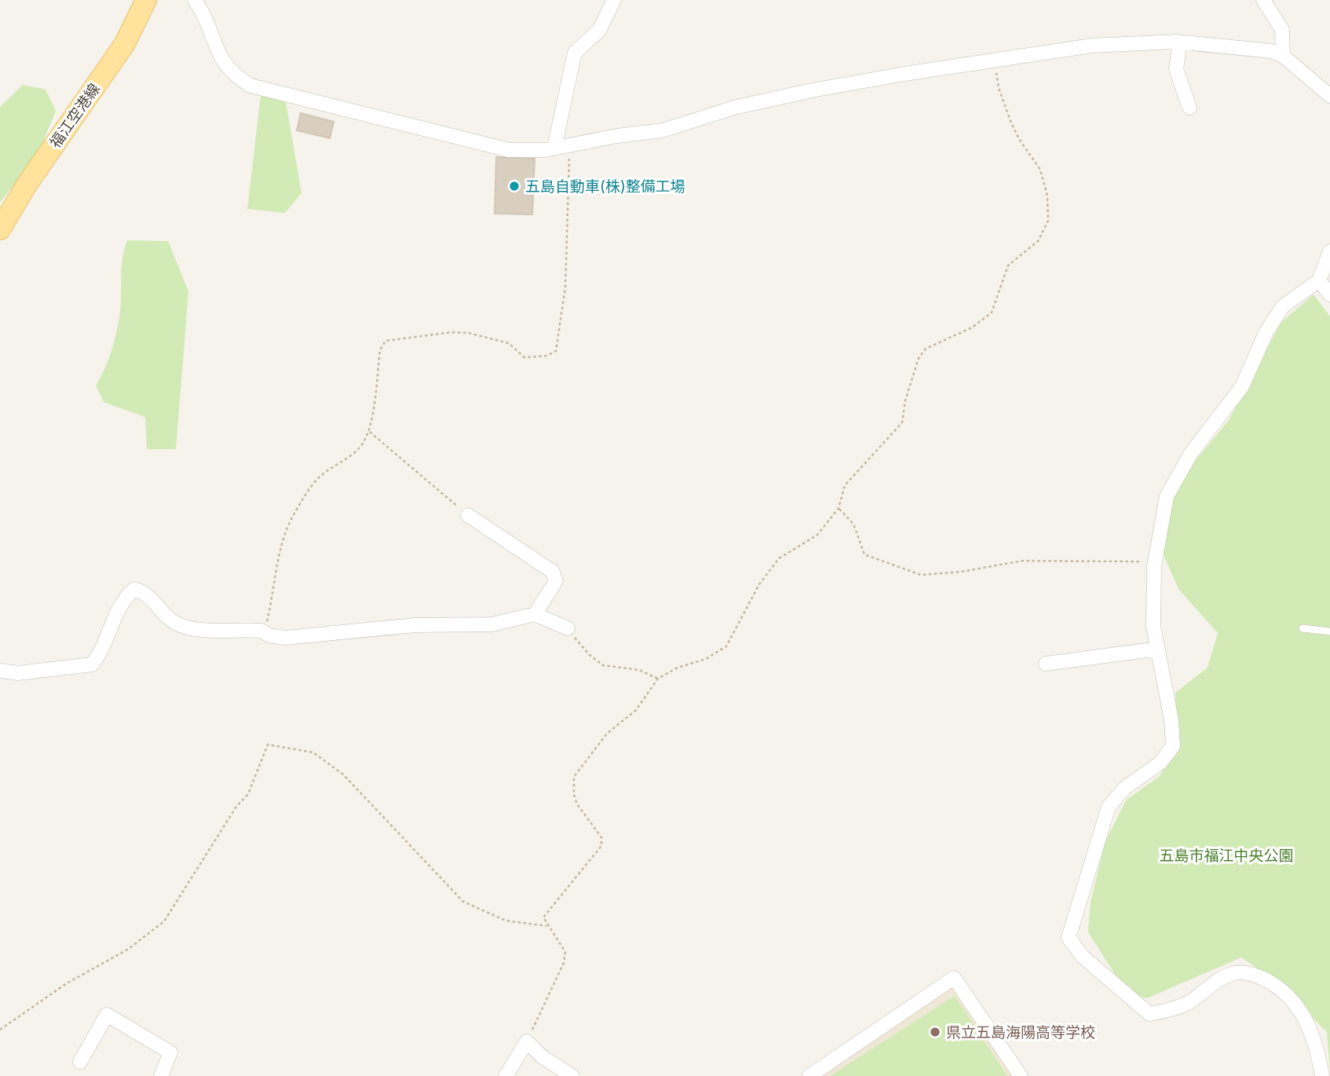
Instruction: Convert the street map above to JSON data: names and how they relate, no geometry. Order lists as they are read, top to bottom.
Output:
{
  "streets": {
    "main road": ["福江空港線"]
  },
  "parks": ["五島市福江中央公園"],
  "places": ["五島自動車(株)整備工場", "県立五島海陽高等学校"]
}
